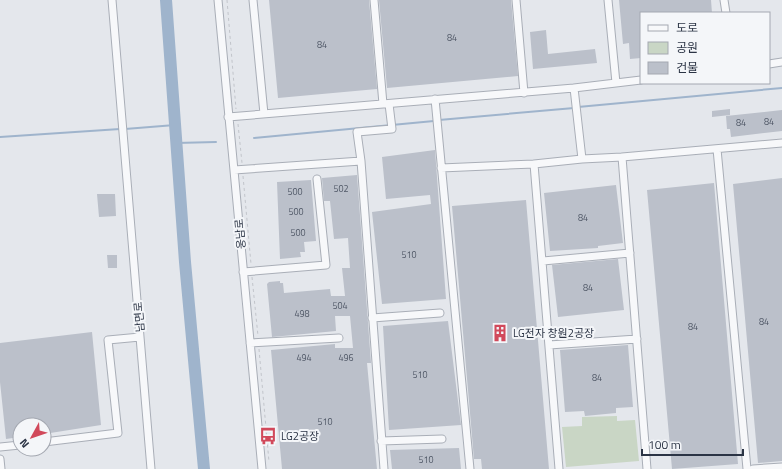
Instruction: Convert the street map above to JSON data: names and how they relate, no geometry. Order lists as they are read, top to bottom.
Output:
{
  "streets": {
    "street": ["웅남로", "남면로"]
  },
  "places": {
    "building": ["LG전자 창원2공장"],
    "bus stop": ["LG2공장"]
  },
  "house_numbers": [
    "84",
    "84",
    "84",
    "84",
    "502",
    "500",
    "500",
    "84",
    "500",
    "510",
    "84",
    "504",
    "498",
    "84",
    "84",
    "494",
    "496",
    "510",
    "84",
    "510",
    "510"
  ],
  "legend": ["도로", "공원", "건물"],
  "scale_bar": "100 m",
  "north": "bottom left"
}
